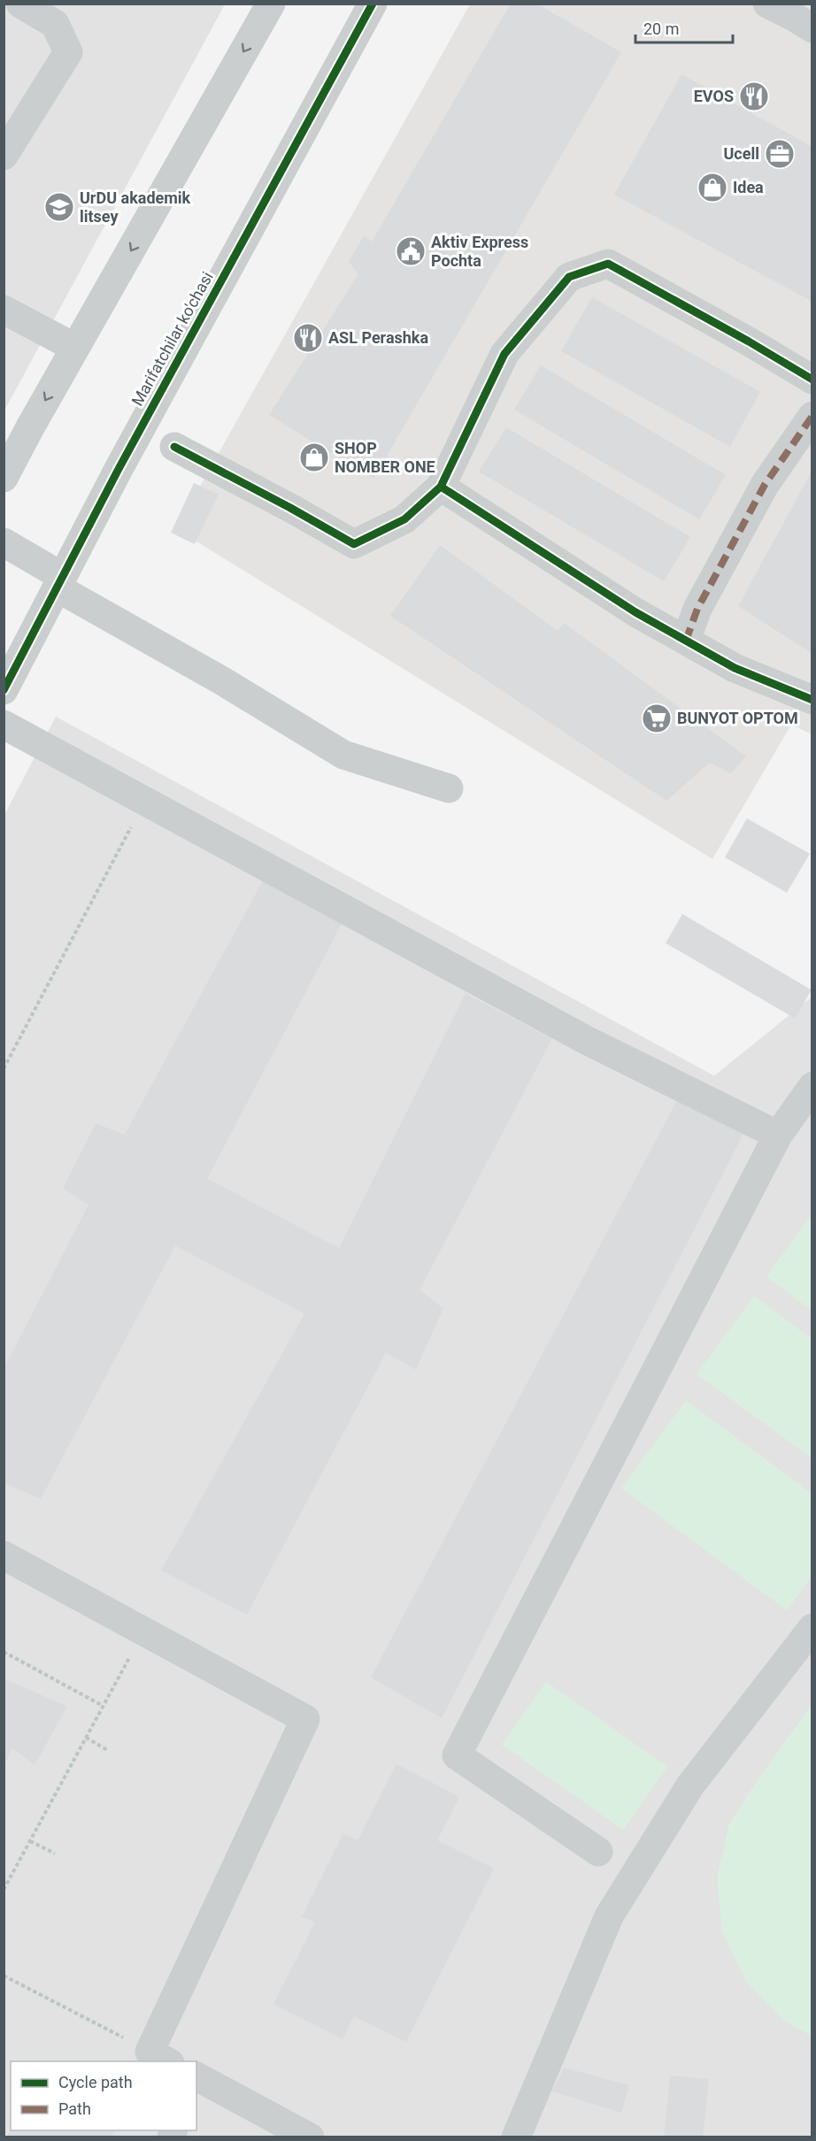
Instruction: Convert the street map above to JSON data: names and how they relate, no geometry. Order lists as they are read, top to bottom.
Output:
{
  "streets": {
    "street": ["Marifatchilar ko'chasi"]
  },
  "places": {
    "restaurant": ["EVOS", "ASL Perashka"],
    "office": ["Ucell"],
    "shop": ["Idea", "SHOP NOMBER ONE"],
    "school or university": ["UrDU akademik litsey"],
    "public building": ["Aktiv Express Pochta"],
    "supermarket": ["BUNYOT OPTOM"]
  },
  "legend": ["Cycle path", "Path"],
  "scale_bar": "20 m"
}
